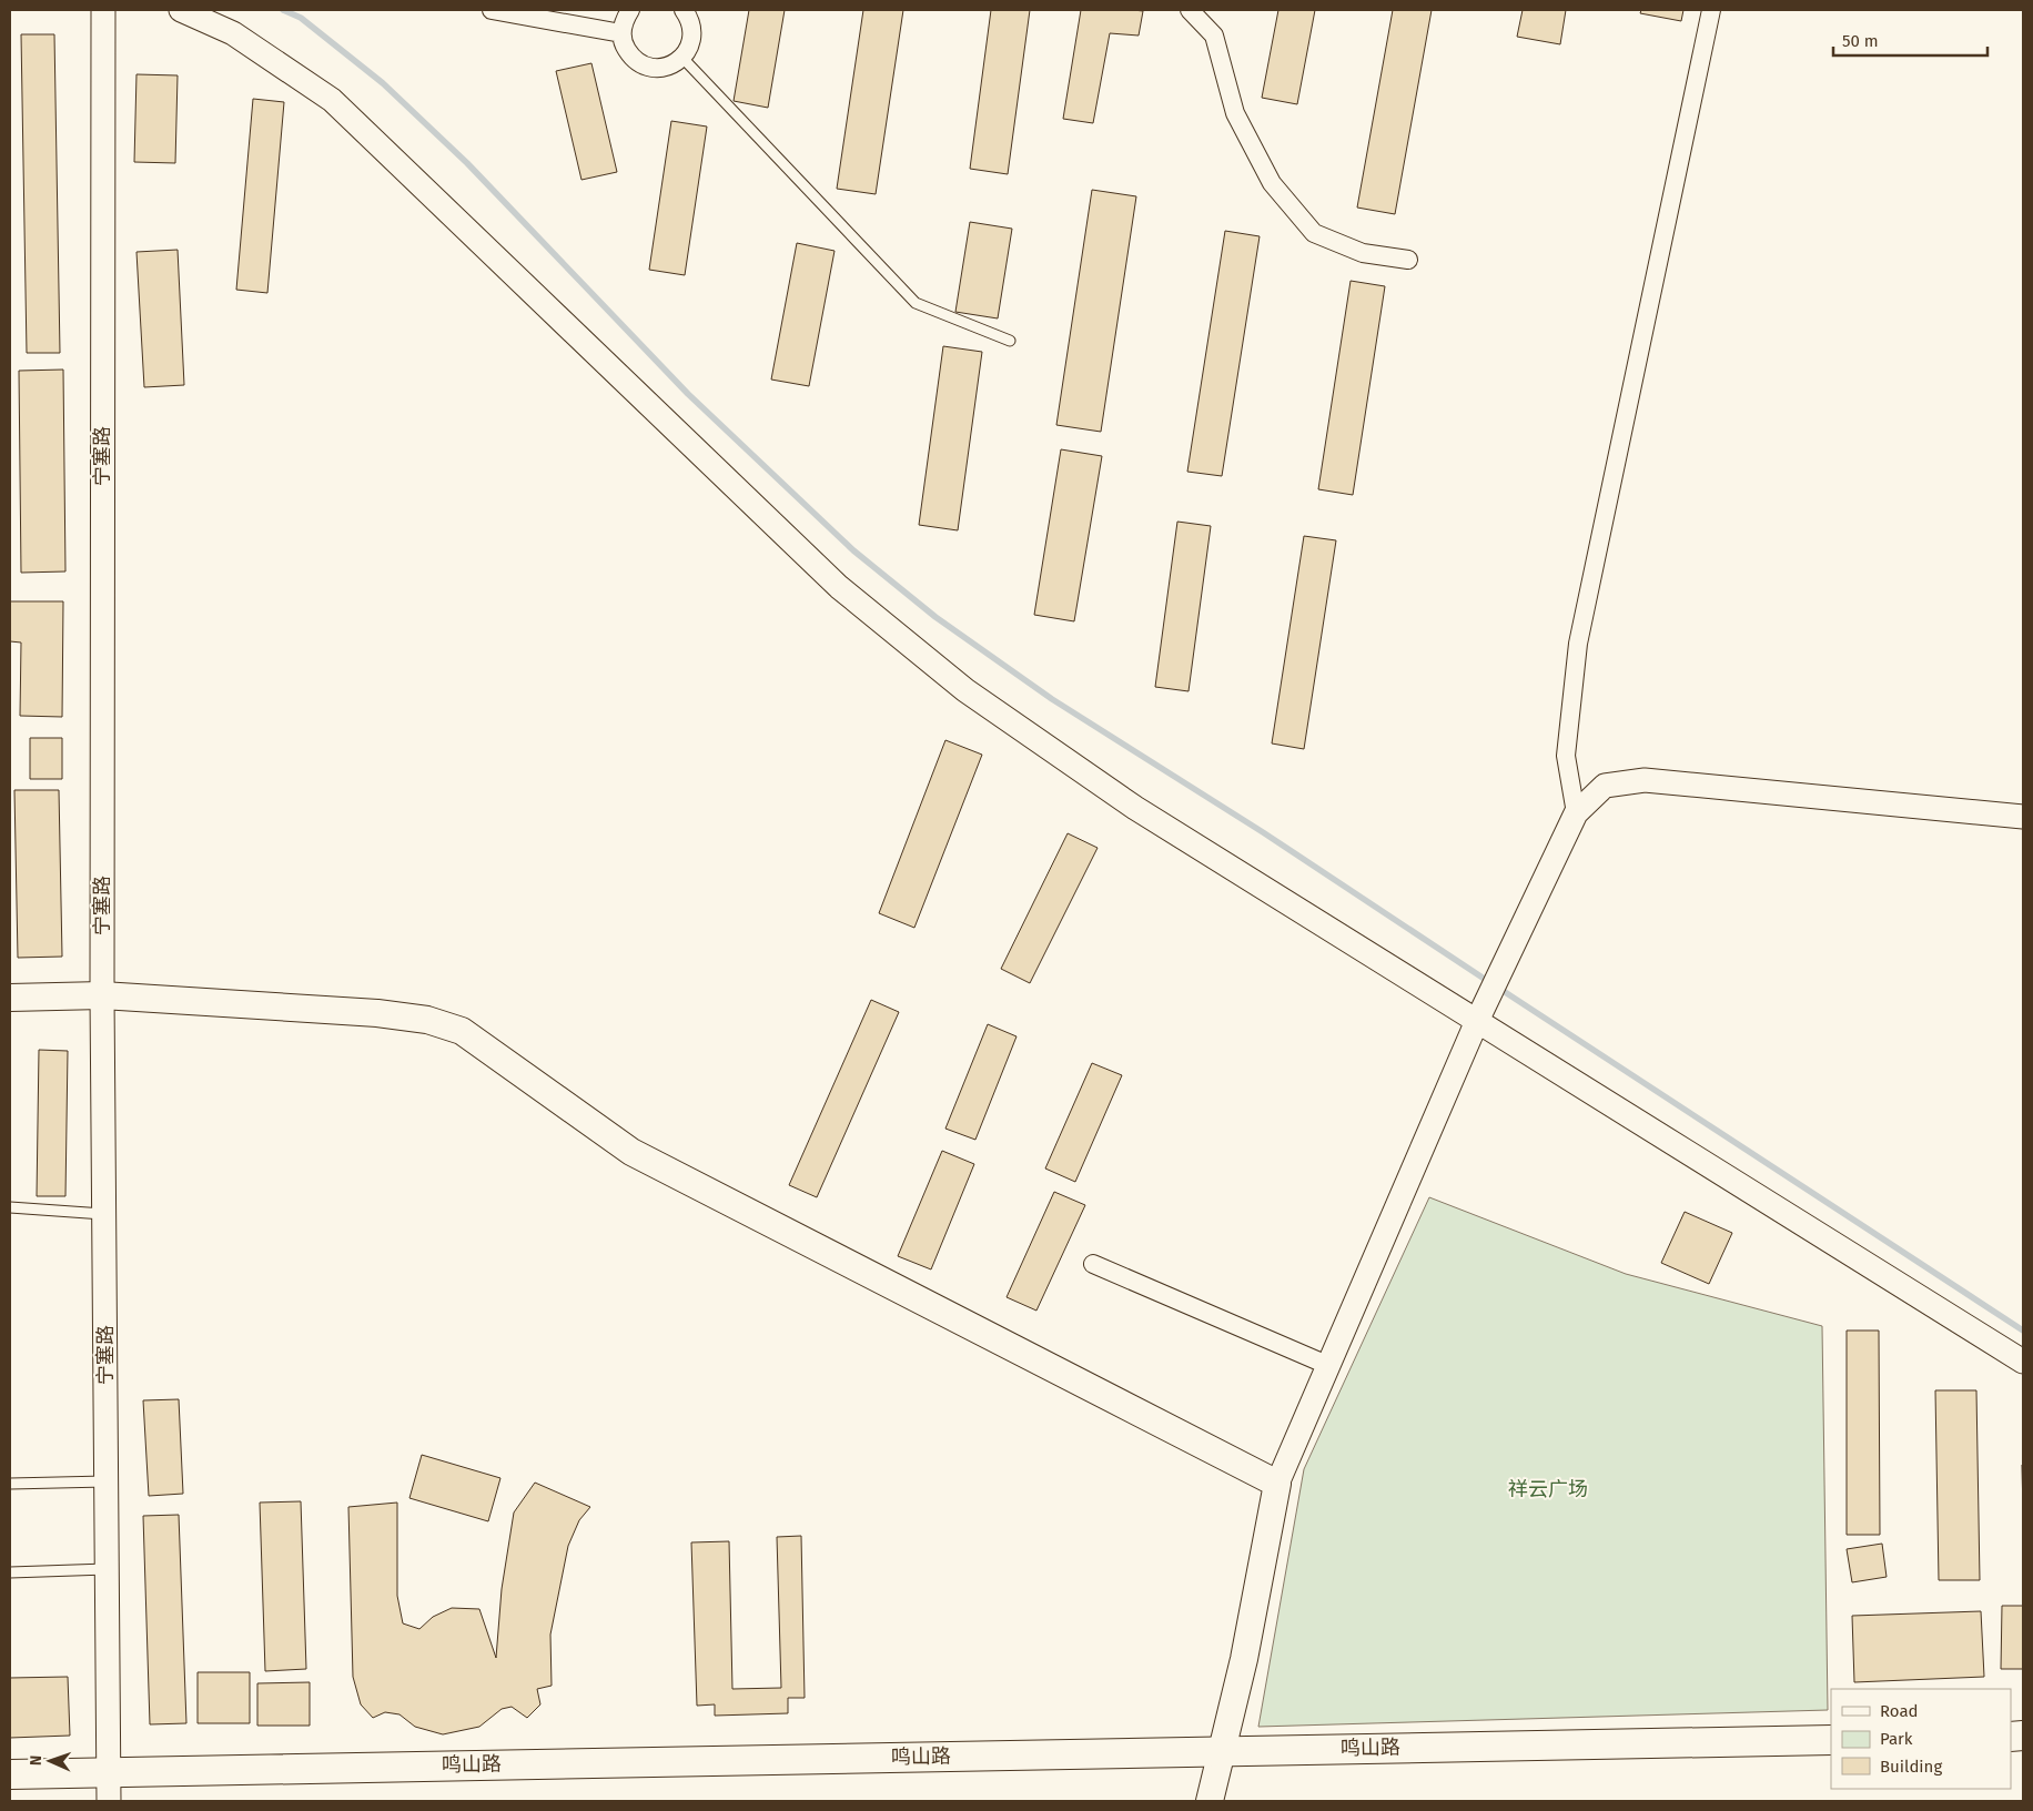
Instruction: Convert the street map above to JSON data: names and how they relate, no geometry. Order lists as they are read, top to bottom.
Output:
{
  "streets": {
    "main road": ["鸣山路"],
    "street": ["宁塞路"]
  },
  "crossings": [
    ["宁塞路", "鸣山路"]
  ],
  "parks": ["祥云广场"],
  "legend": ["Road", "Park", "Building"],
  "scale_bar": "50 m",
  "north": "left"
}
